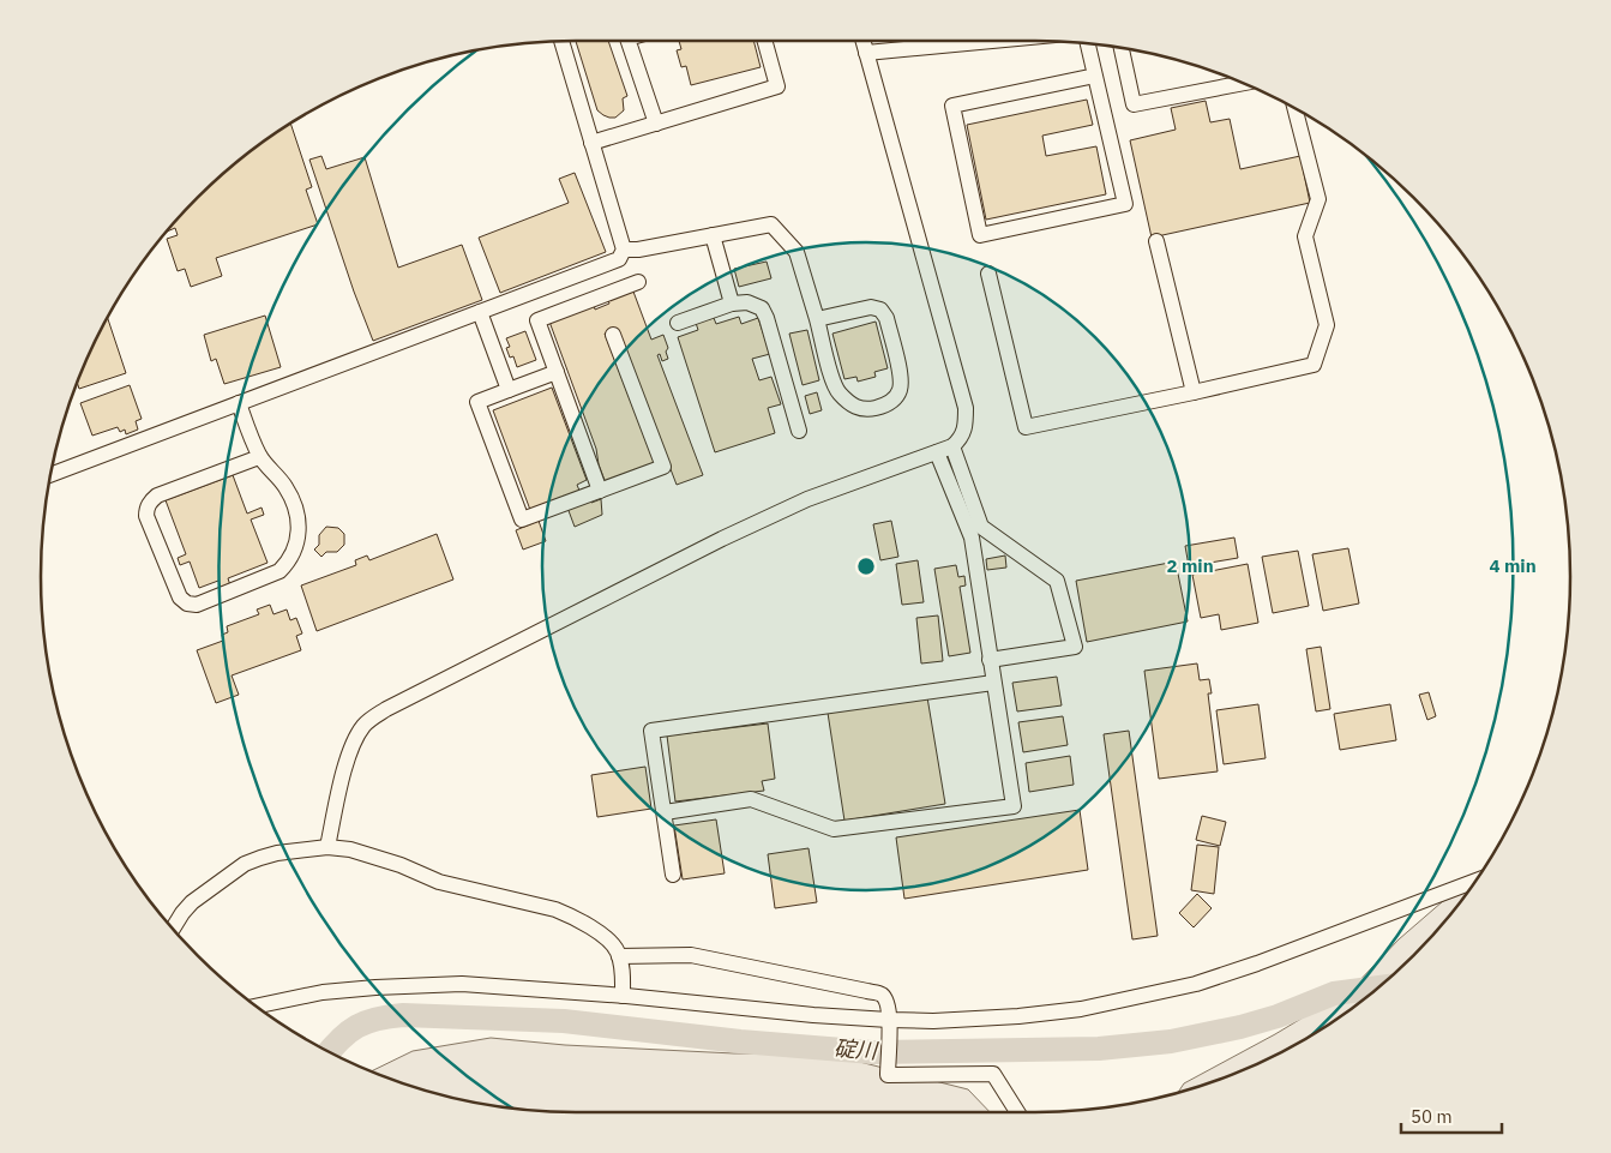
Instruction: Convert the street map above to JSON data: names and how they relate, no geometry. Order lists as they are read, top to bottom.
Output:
{
  "water": ["碇川"],
  "scale_bar": "50 m",
  "rings": ["2 min", "4 min"]
}
